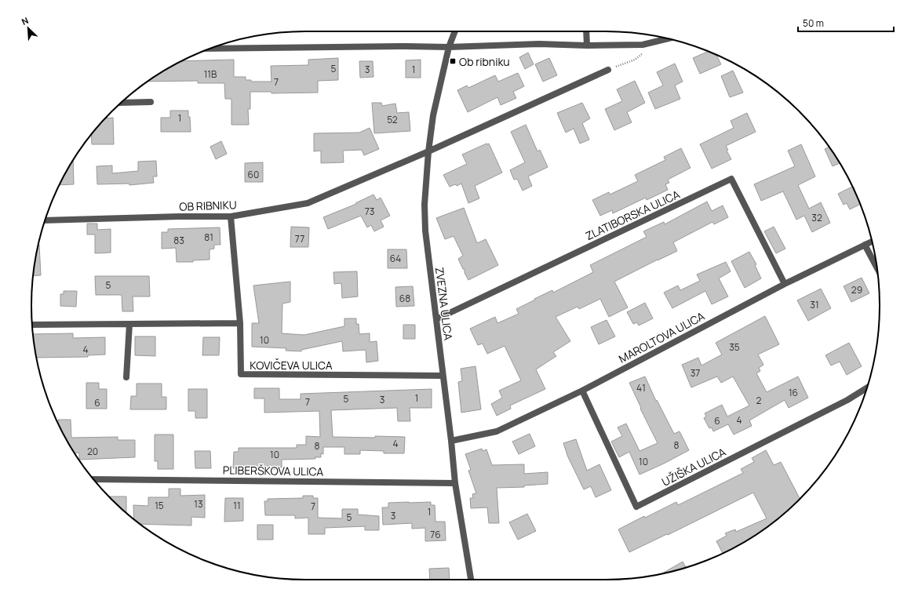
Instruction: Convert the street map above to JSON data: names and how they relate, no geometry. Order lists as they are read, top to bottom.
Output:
{
  "streets": {
    "street": [
      "OB RIBNIKU",
      "ZLATIBORSKA ULICA",
      "ZVEZNA ULICA",
      "MAROLTOVA ULICA",
      "KOVIČEVA ULICA",
      "UŽIŠKA ULICA",
      "PLIBERŠKOVA ULICA"
    ]
  },
  "crossings": [
    ["OB RIBNIKU", "ZVEZNA ULICA"],
    ["OB RIBNIKU", "KOVIČEVA ULICA"],
    ["ZLATIBORSKA ULICA", "ZVEZNA ULICA"],
    ["ZLATIBORSKA ULICA", "MAROLTOVA ULICA"],
    ["ZVEZNA ULICA", "MAROLTOVA ULICA"],
    ["ZVEZNA ULICA", "KOVIČEVA ULICA"],
    ["ZVEZNA ULICA", "PLIBERŠKOVA ULICA"],
    ["MAROLTOVA ULICA", "UŽIŠKA ULICA"]
  ],
  "places": {
    "transit": ["Ob ribniku"]
  },
  "house_numbers": [
    "5",
    "3",
    "1",
    "11B",
    "7",
    "1",
    "52",
    "60",
    "73",
    "32",
    "81",
    "77",
    "83",
    "64",
    "5",
    "29",
    "68",
    "31",
    "10",
    "35",
    "4",
    "37",
    "41",
    "16",
    "1",
    "5",
    "3",
    "2",
    "7",
    "6",
    "4",
    "6",
    "4",
    "8",
    "8",
    "20",
    "10",
    "10",
    "13",
    "15",
    "11",
    "7",
    "1",
    "3",
    "5",
    "76"
  ],
  "scale_bar": "50 m",
  "north": "top left"
}
